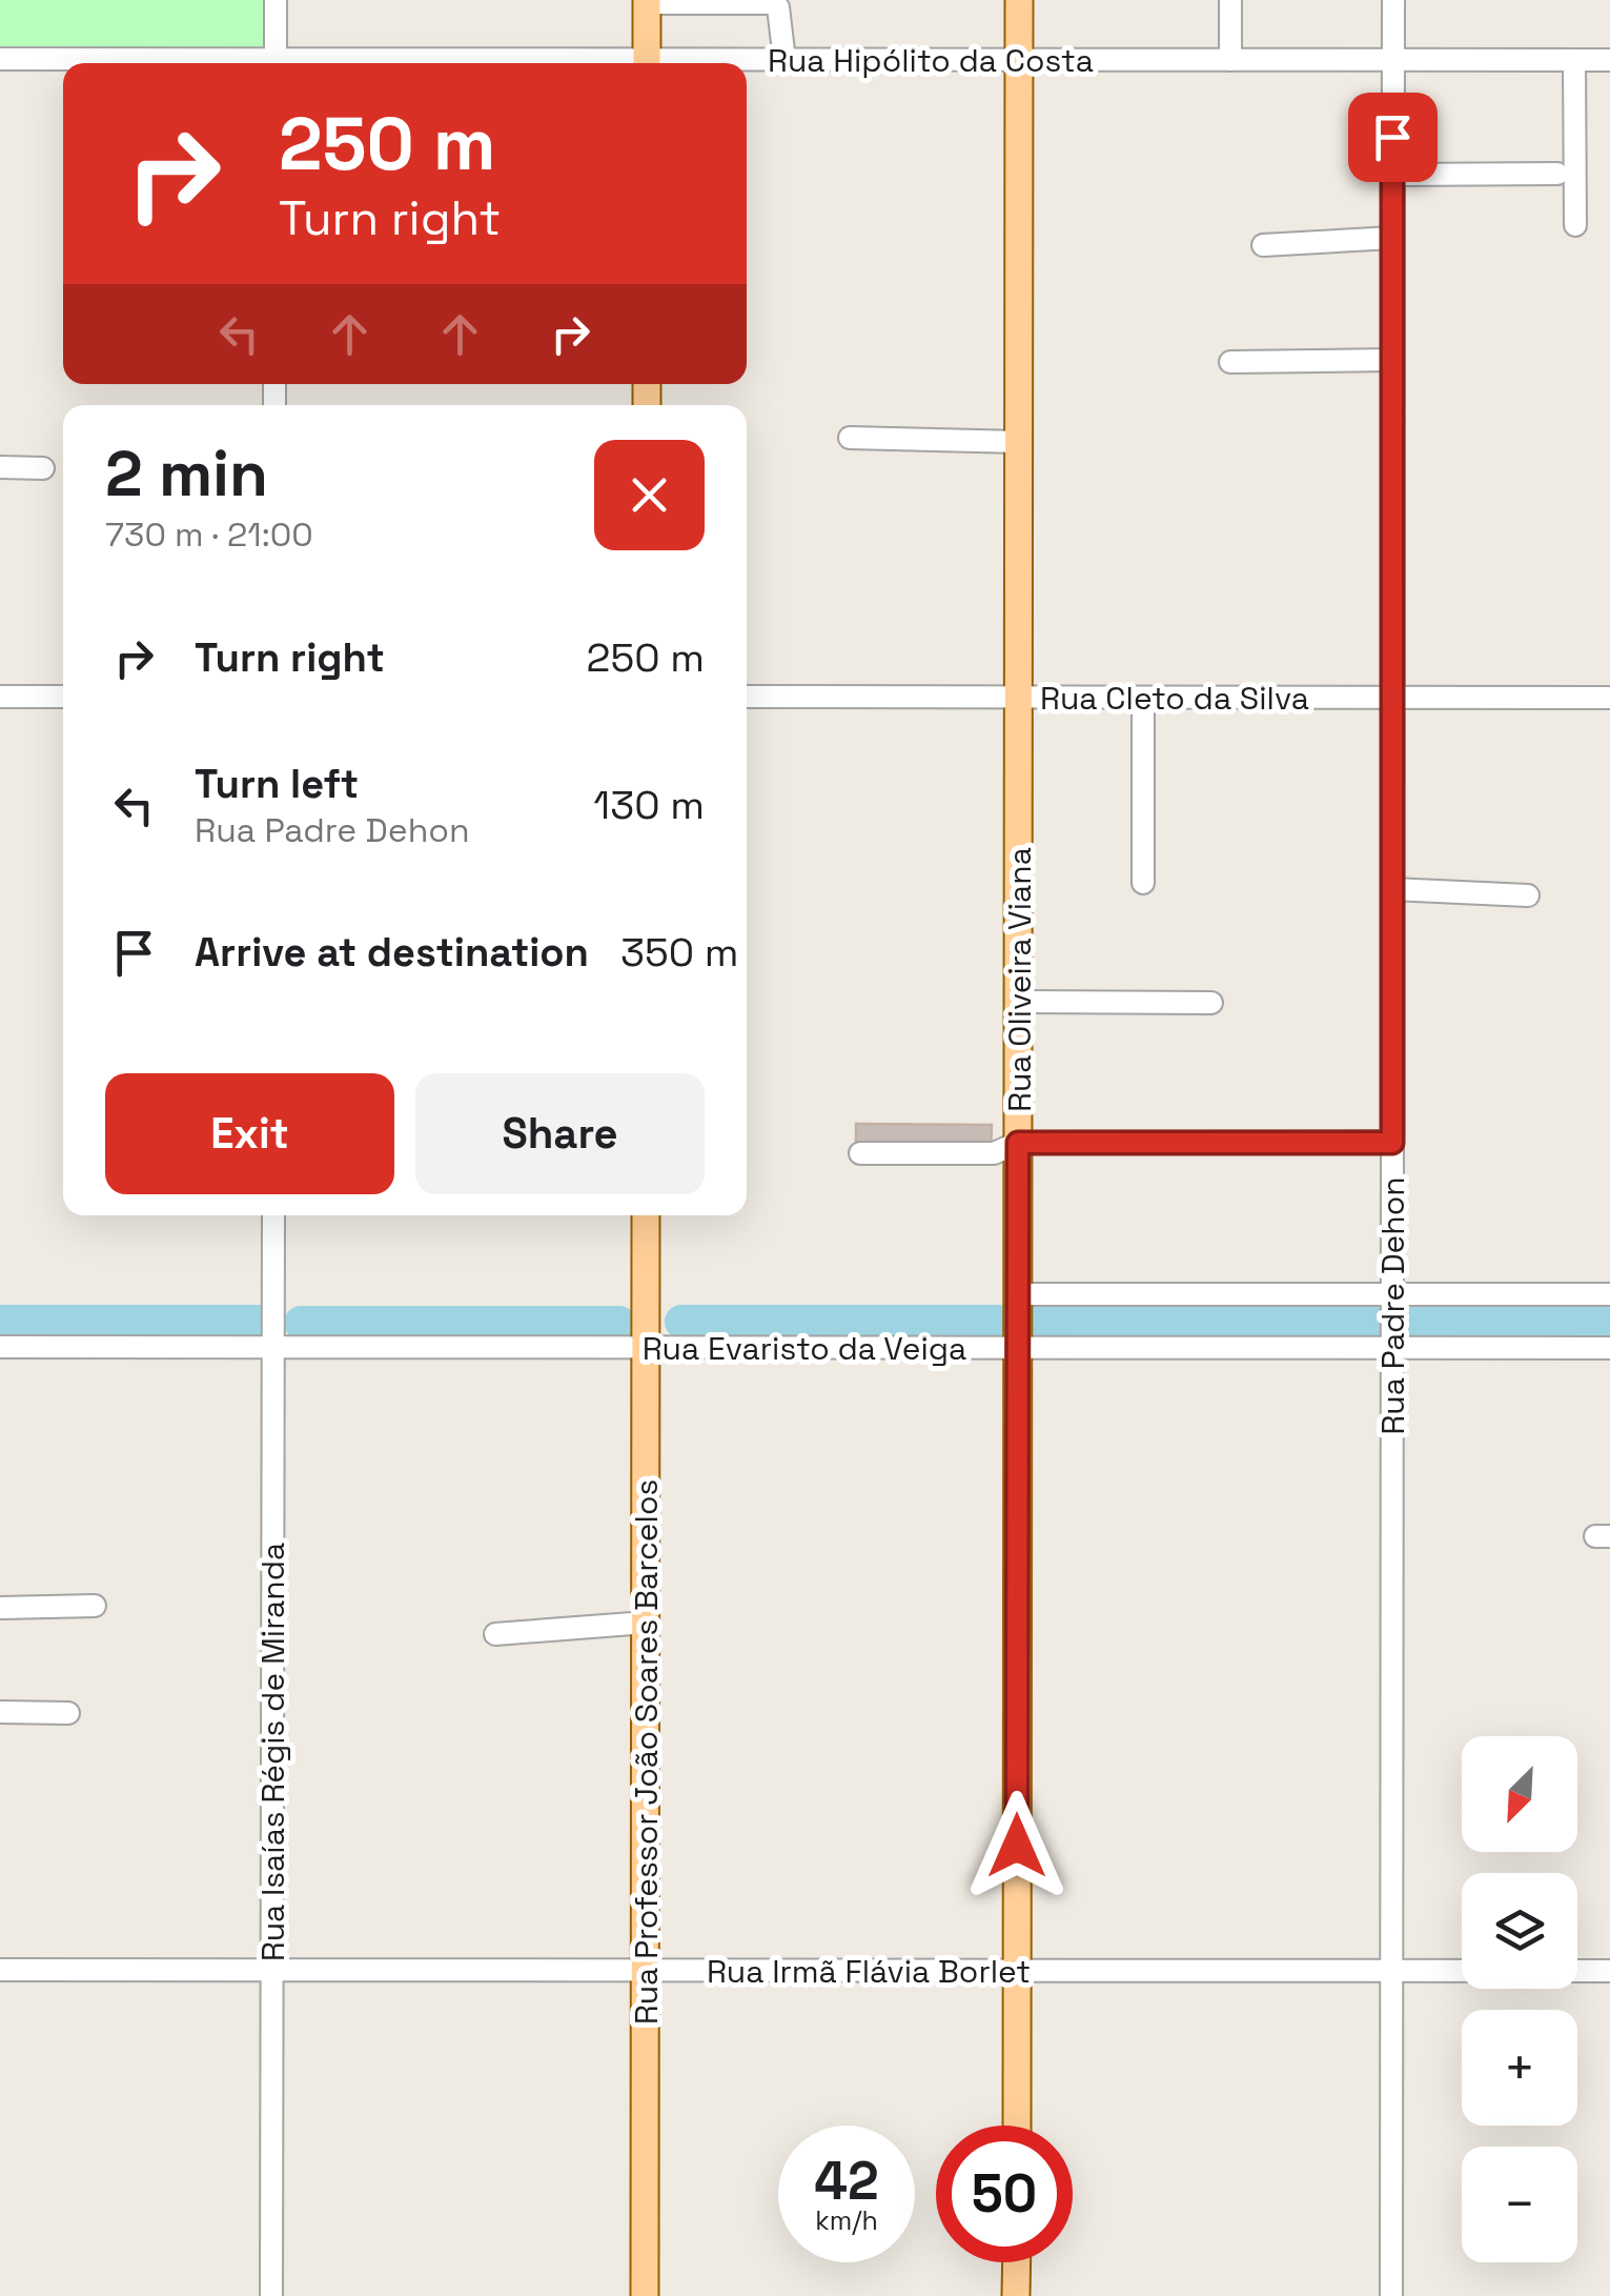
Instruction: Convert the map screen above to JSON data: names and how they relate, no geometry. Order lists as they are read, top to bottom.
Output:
{
  "streets": {
    "main road": ["Rua Oliveira Viana", "Rua Professor João Soares Barcelos"],
    "street": [
      "Rua Hipólito da Costa",
      "Rua Cleto da Silva",
      "Rua Padre Dehon",
      "Rua Evaristo da Veiga",
      "Rua Isaías Régis de Miranda",
      "Rua Irmã Flávia Borlet"
    ]
  },
  "crossings": [
    ["Rua Hipólito da Costa", "Rua Oliveira Viana"],
    ["Rua Hipólito da Costa", "Rua Padre Dehon"],
    ["Rua Cleto da Silva", "Rua Oliveira Viana"],
    ["Rua Cleto da Silva", "Rua Padre Dehon"],
    ["Rua Oliveira Viana", "Rua Evaristo da Veiga"],
    ["Rua Oliveira Viana", "Rua Irmã Flávia Borlet"],
    ["Rua Padre Dehon", "Rua Evaristo da Veiga"],
    ["Rua Padre Dehon", "Rua Irmã Flávia Borlet"],
    ["Rua Evaristo da Veiga", "Rua Isaías Régis de Miranda"],
    ["Rua Evaristo da Veiga", "Rua Professor João Soares Barcelos"],
    ["Rua Isaías Régis de Miranda", "Rua Irmã Flávia Borlet"],
    ["Rua Professor João Soares Barcelos", "Rua Irmã Flávia Borlet"]
  ],
  "north": "bottom left",
  "page": {
    "turn": ["250 m", "Turn right"],
    "heading": ["2 min", "730 m · 21:00"],
    "list": [
      {
        "name": "Turn right",
        "value": "250 m"
      },
      {
        "name": "Turn left",
        "note": "Rua Padre Dehon",
        "value": "130 m"
      },
      {
        "name": "Arrive at destination",
        "value": "350 m"
      }
    ],
    "buttons": ["Exit", "Share"],
    "map_buttons": ["+", "−"],
    "speed": "42 km/h",
    "limit": "50"
  }
}
